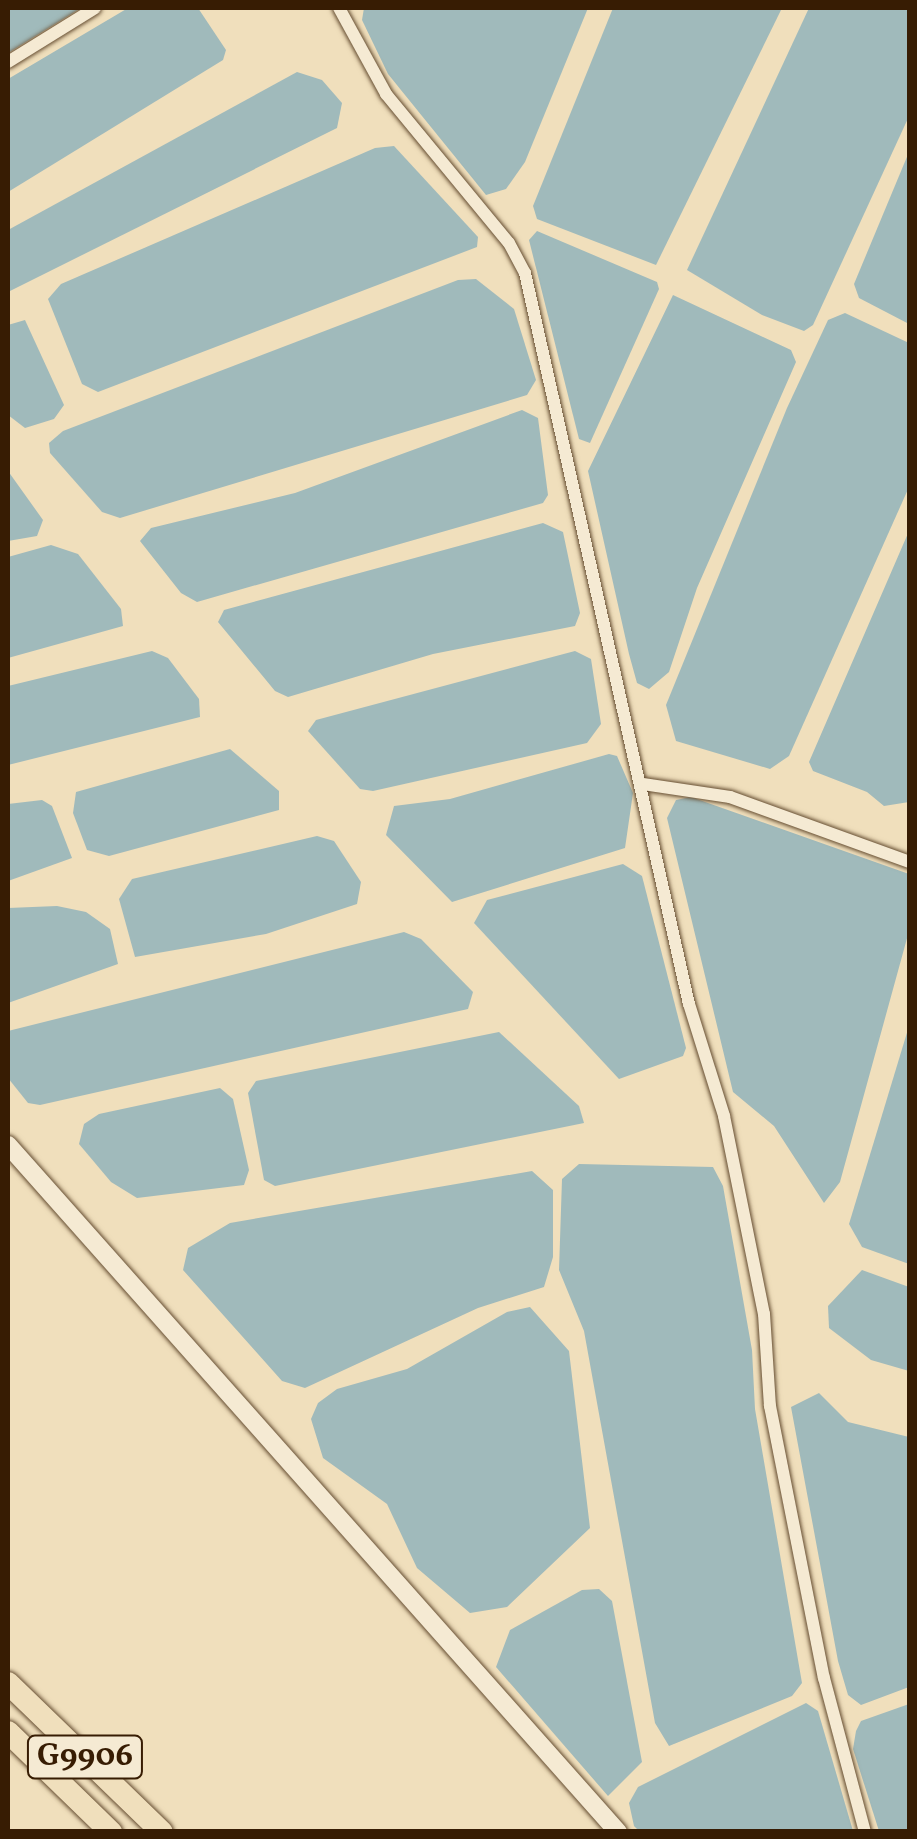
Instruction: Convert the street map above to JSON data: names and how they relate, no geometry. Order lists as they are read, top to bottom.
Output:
{
  "streets": {
    "highway": ["G9906"]
  }
}
